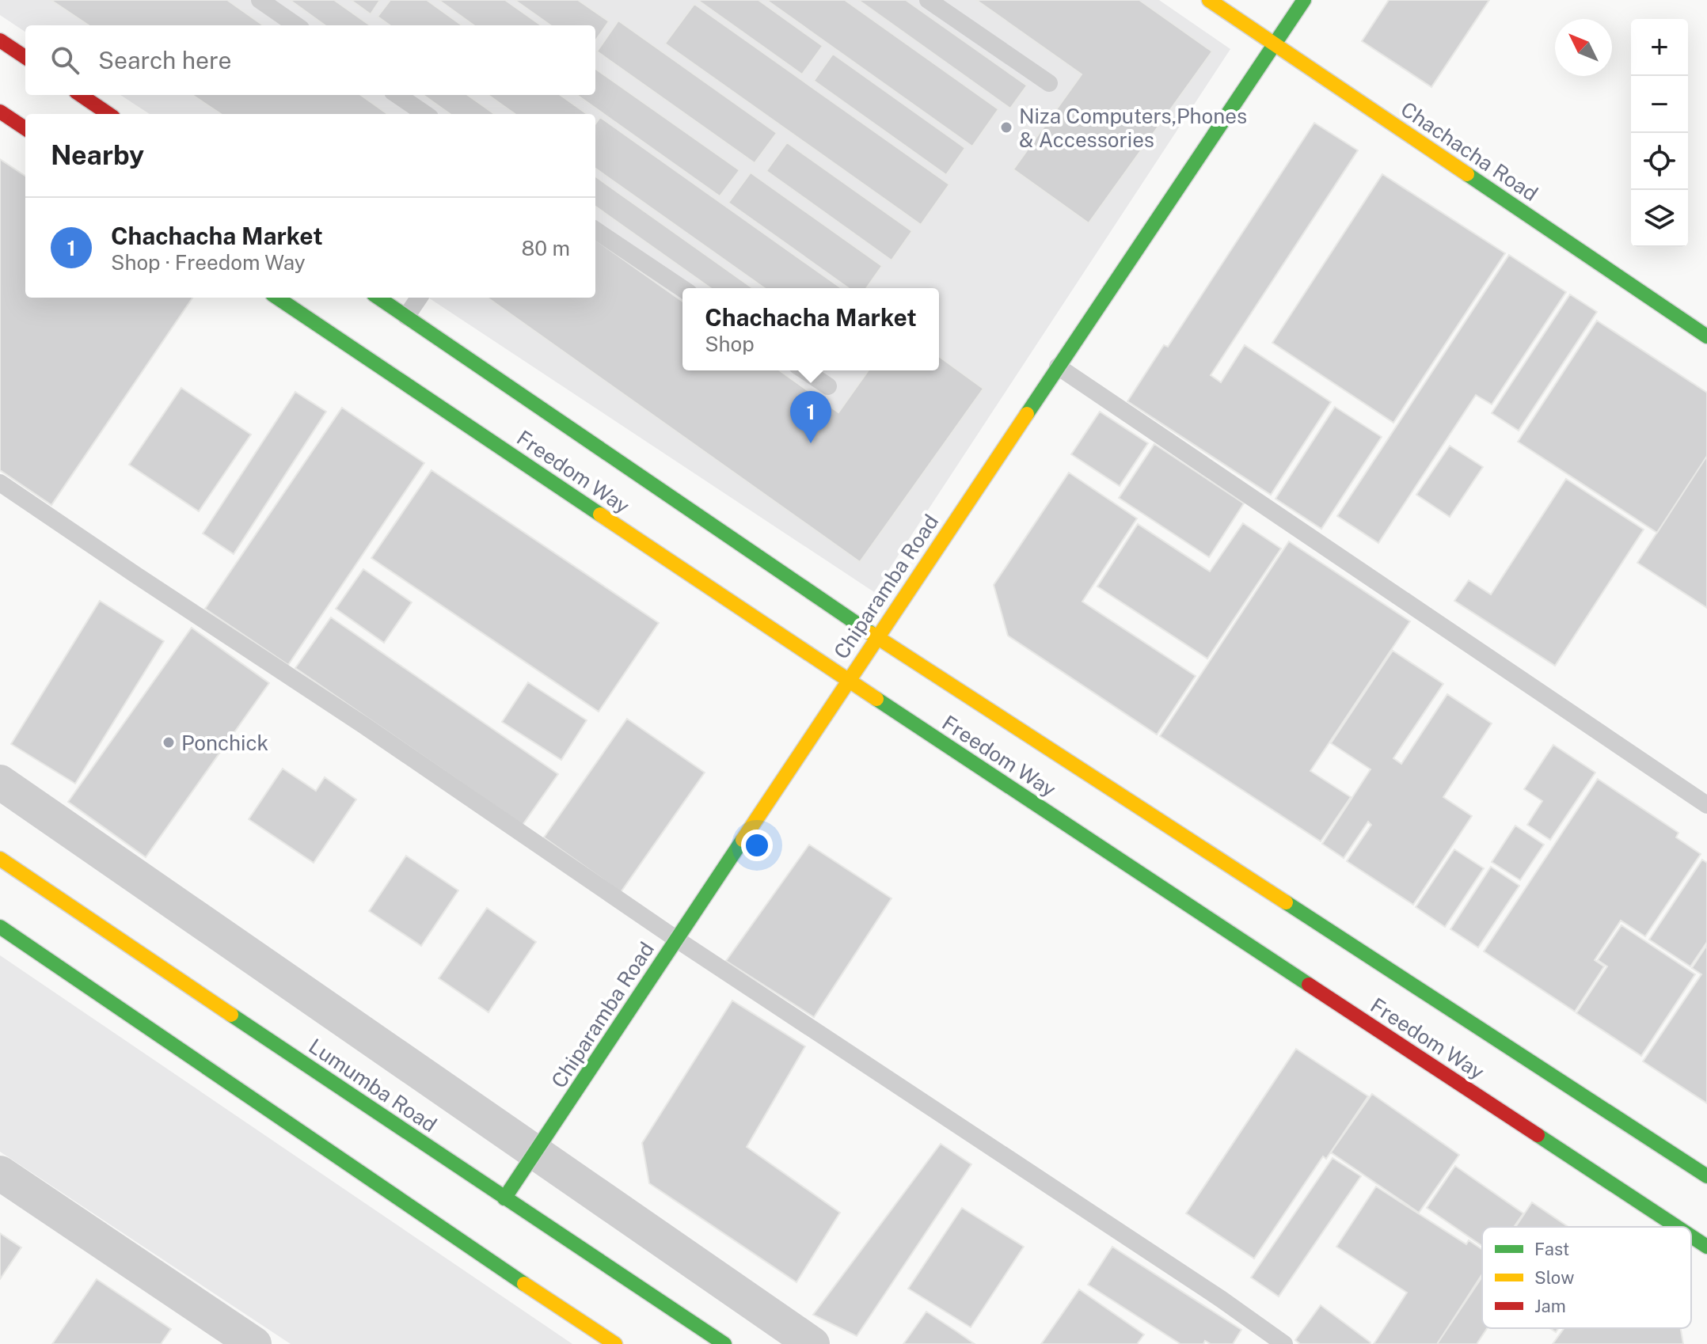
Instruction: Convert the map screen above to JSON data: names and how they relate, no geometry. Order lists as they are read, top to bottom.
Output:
{
  "streets": {
    "main road": [
      "Chachacha Road",
      "Freedom Way",
      "Chiparamba Road",
      "Lumumba Road"
    ]
  },
  "crossings": [
    ["Chachacha Road", "Chiparamba Road"],
    ["Freedom Way", "Chiparamba Road"],
    ["Chiparamba Road", "Lumumba Road"]
  ],
  "places": ["Niza Computers,Phones & Accessories", "Ponchick"],
  "legend": ["Fast", "Slow", "Jam"],
  "north": "top left",
  "page": {
    "map_buttons": ["+", "−"],
    "search": "Search here",
    "heading": "Nearby",
    "list": [
      {
        "mark": "1",
        "name": "Chachacha Market",
        "note": "Shop · Freedom Way",
        "value": "80 m"
      }
    ],
    "popup": ["Chachacha Market", "Shop"],
    "pins": "1"
  }
}
